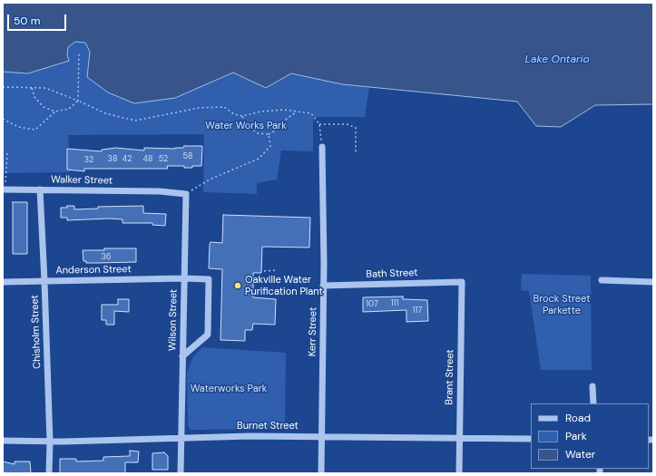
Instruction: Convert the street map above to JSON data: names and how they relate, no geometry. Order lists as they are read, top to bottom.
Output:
{
  "streets": {
    "street": [
      "Walker Street",
      "Anderson Street",
      "Bath Street",
      "Wilson Street",
      "Chisholm Street",
      "Kerr Street",
      "Brant Street",
      "Burnet Street"
    ]
  },
  "crossings": [
    ["Walker Street", "Wilson Street"],
    ["Walker Street", "Chisholm Street"],
    ["Anderson Street", "Wilson Street"],
    ["Anderson Street", "Chisholm Street"],
    ["Bath Street", "Kerr Street"],
    ["Bath Street", "Brant Street"],
    ["Wilson Street", "Burnet Street"],
    ["Chisholm Street", "Burnet Street"],
    ["Kerr Street", "Burnet Street"],
    ["Brant Street", "Burnet Street"]
  ],
  "water": ["Lake Ontario"],
  "parks": ["Water Works Park", "Brock Street Parkette", "Waterworks Park"],
  "places": ["Oakville Water Purification Plant"],
  "house_numbers": [
    "58",
    "38",
    "42",
    "48",
    "52",
    "32",
    "36",
    "111",
    "107",
    "117"
  ],
  "legend": ["Road", "Park", "Water"],
  "scale_bar": "50 m"
}
